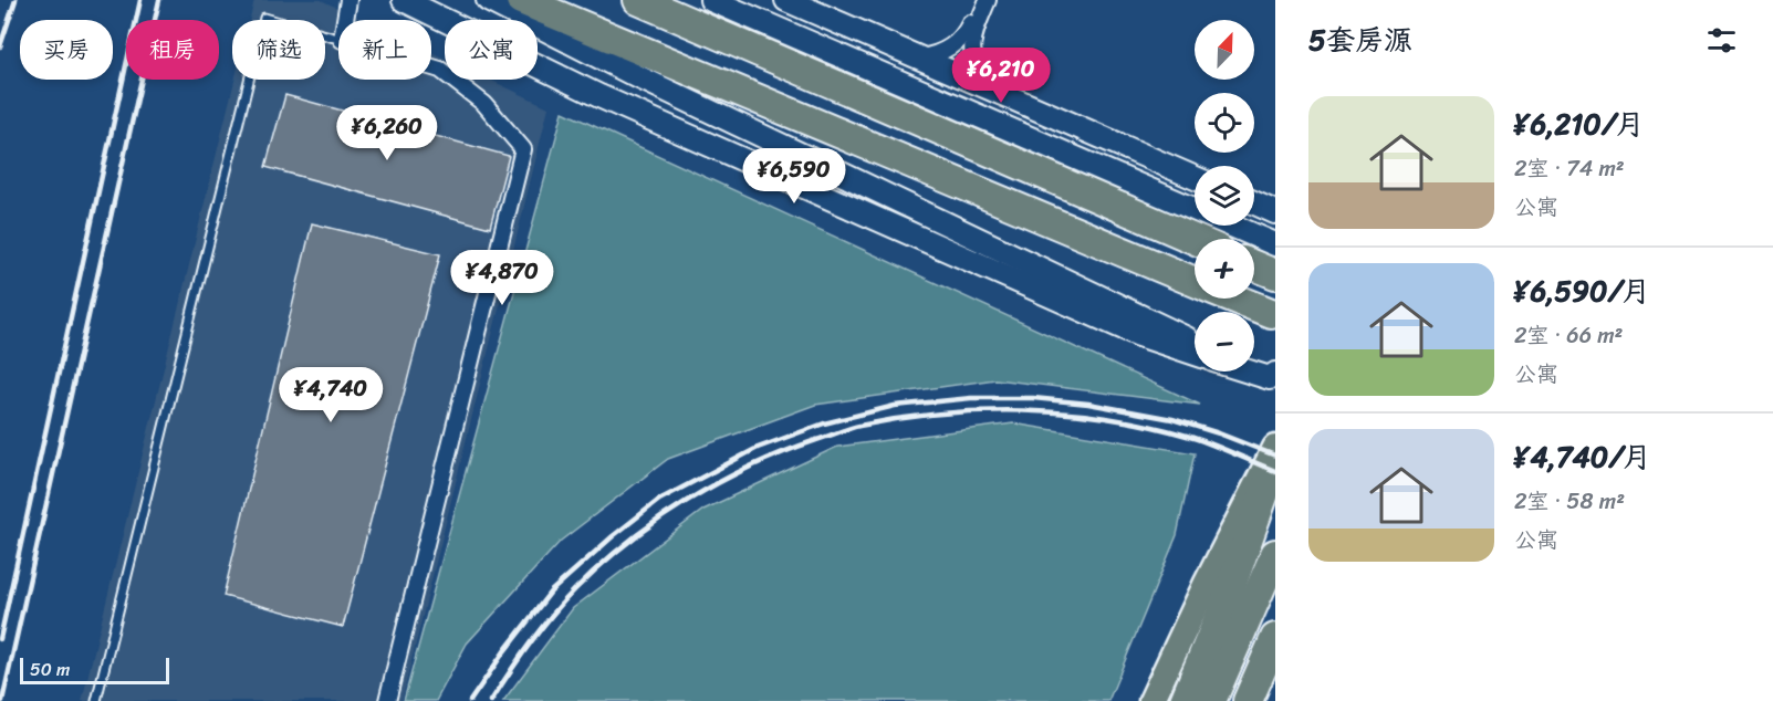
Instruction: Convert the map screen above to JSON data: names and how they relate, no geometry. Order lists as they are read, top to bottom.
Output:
{
  "scale_bar": "50 m",
  "north": "top right",
  "page": {
    "heading": "5套房源",
    "map_buttons": ["+", "−"],
    "chip": [
      "买房",
      "租房",
      "筛选",
      "新上",
      "公寓"
    ],
    "price": [
      "¥6,210",
      "¥6,260",
      "¥6,590",
      "¥4,870",
      "¥4,740"
    ],
    "list": [
      {
        "name": "¥6,210/月",
        "note": "2室 · 74 m² · 公寓"
      },
      {
        "name": "¥6,590/月",
        "note": "2室 · 66 m² · 公寓"
      },
      {
        "name": "¥4,740/月",
        "note": "2室 · 58 m² · 公寓"
      }
    ],
    "scale": "50 m"
  }
}
